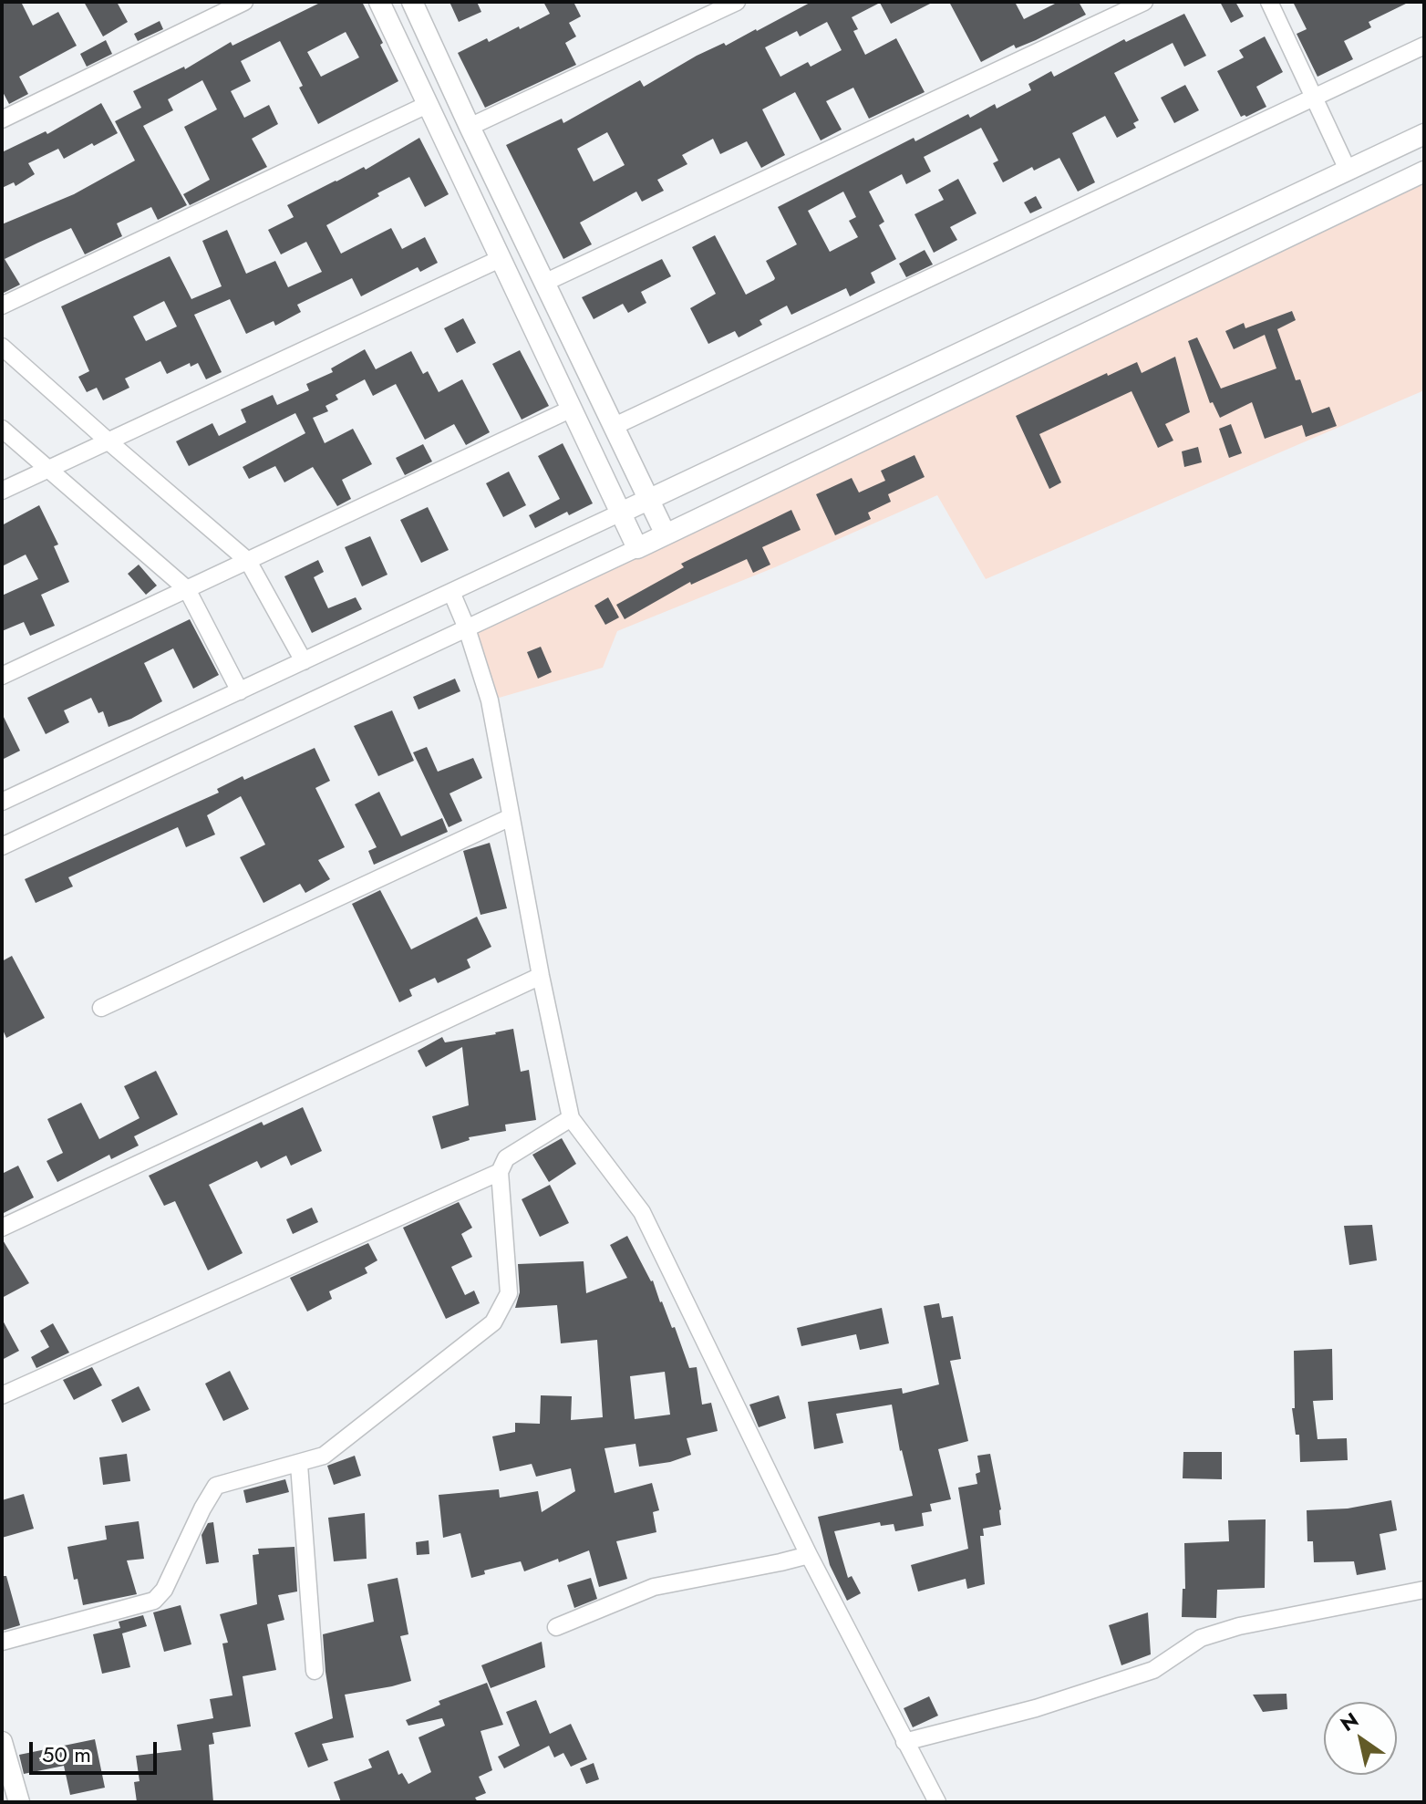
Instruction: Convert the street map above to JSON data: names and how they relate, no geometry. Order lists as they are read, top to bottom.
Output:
{
  "scale_bar": "50 m",
  "north": "top left"
}
